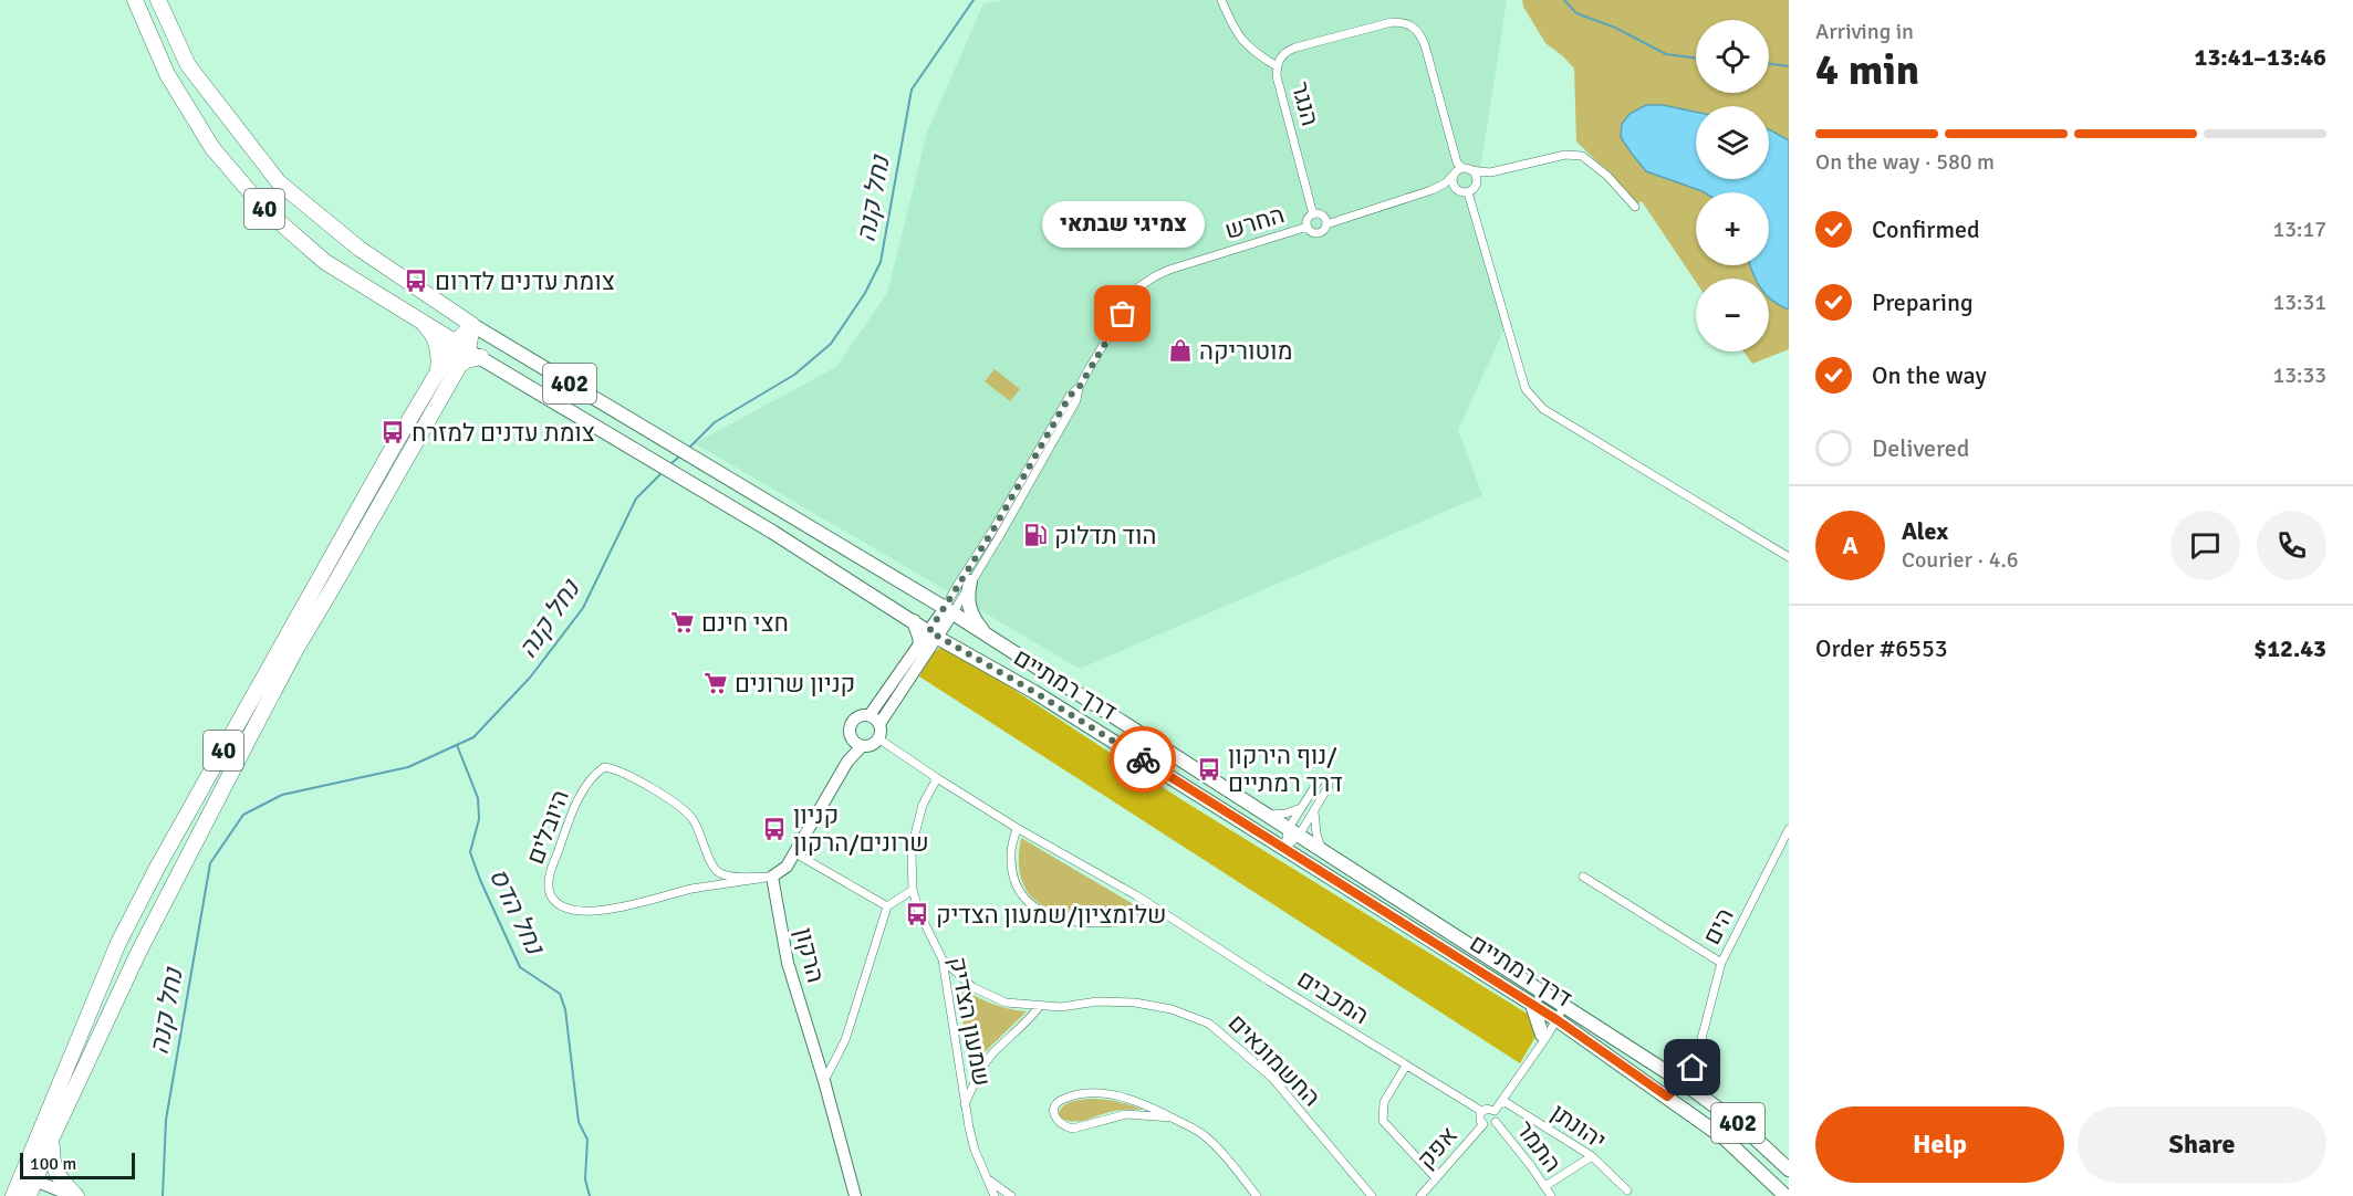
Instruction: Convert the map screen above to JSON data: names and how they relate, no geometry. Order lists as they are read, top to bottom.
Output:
{
  "streets": {
    "highway": ["40"],
    "main road": ["402", "דרך רמתיים"],
    "street": [
      "הנגר",
      "החרש",
      "היובלים",
      "הים",
      "הרקון",
      "המכבים",
      "שמעון הצדיק",
      "החשמונאים",
      "יהונתן",
      "התמר",
      "אפק"
    ]
  },
  "crossings": [
    ["הנגר", "החרש"],
    ["40", "402"],
    ["40", "דרך רמתיים"],
    ["החרש", "דרך רמתיים"],
    ["402", "דרך רמתיים"],
    ["דרך רמתיים", "הים"],
    ["היובלים", "הרקון"],
    ["המכבים", "שמעון הצדיק"],
    ["המכבים", "התמר"],
    ["המכבים", "אפק"],
    ["שמעון הצדיק", "החשמונאים"],
    ["התמר", "אפק"]
  ],
  "water": ["נחל קנה", "נחל הדס"],
  "places": {
    "bus stop": [
      "צומת עדנים לדרום",
      "צומת עדנים למזרח",
      "נוף הירקון/ דרך רמתיים",
      "קניון שרונים/הרקון",
      "שלומציון/שמעון הצדיק"
    ],
    "other": ["צמיגי שבתאי"],
    "shop": ["מוטוריקה"],
    "fuel station": ["הוד תדלוק"],
    "supermarket": ["חצי חינם", "קניון שרונים"]
  },
  "scale_bar": "100 m",
  "page": {
    "heading": ["4 min", "Arriving in", "13:41–13:46"],
    "panel": [
      "Alex",
      "Courier · 4.6",
      "Order #6553",
      "$12.43"
    ],
    "map_buttons": ["+", "−"],
    "bar": "On the way · 580 m",
    "list": [
      ["Confirmed", "13:17"],
      ["Preparing", "13:31"],
      ["On the way", "13:33"],
      "Delivered"
    ],
    "bubble": "צמיגי שבתאי",
    "round": "A",
    "buttons": ["Help", "Share"],
    "scale": "100 m"
  }
}
